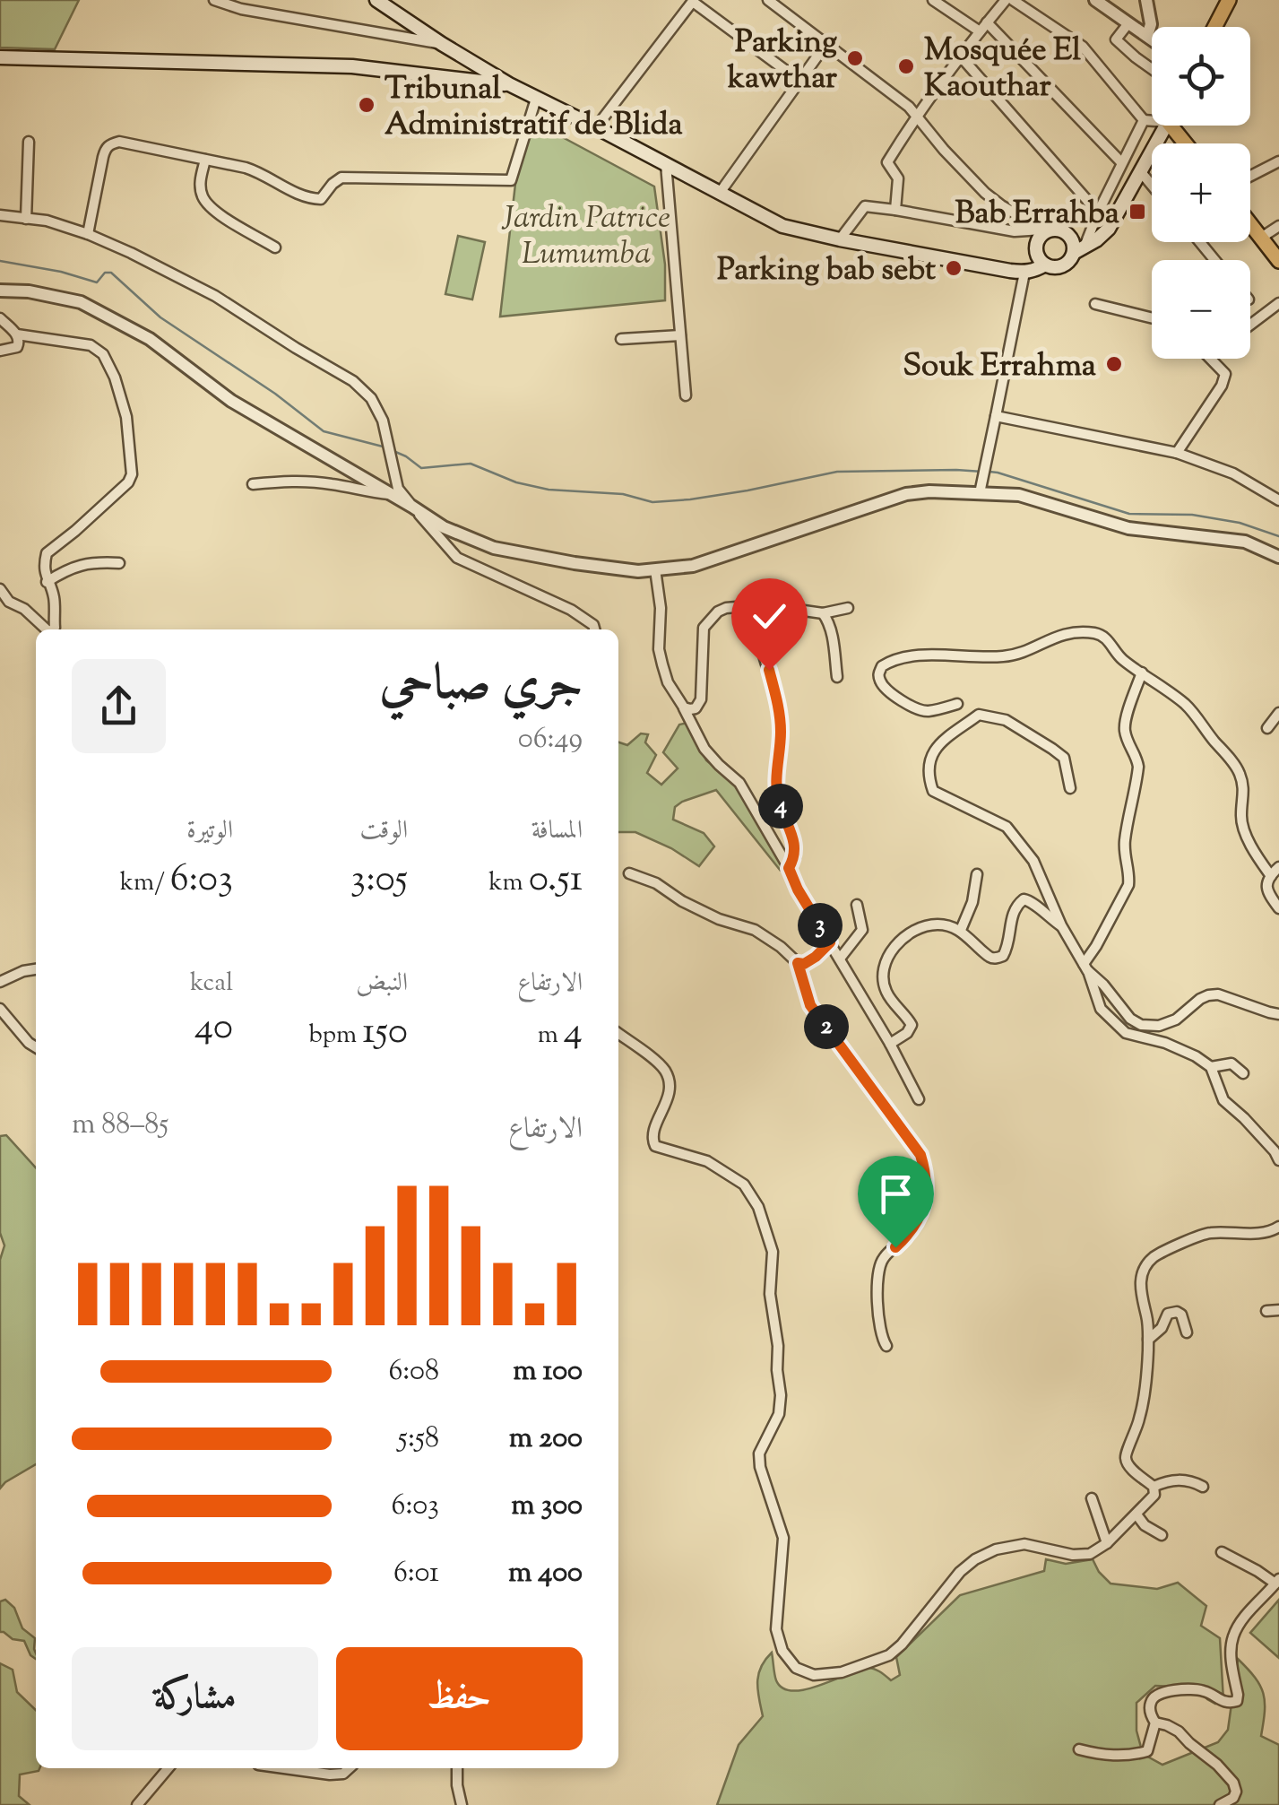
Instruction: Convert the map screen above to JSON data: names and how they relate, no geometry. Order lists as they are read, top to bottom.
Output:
{
  "parks": ["Jardin Patrice Lumumba"],
  "places": {
    "other": [
      "Parking kawthar",
      "Mosquée El Kaouthar",
      "Tribunal Administratif de Blida",
      "Parking bab sebt",
      "Souk Errahma"
    ],
    "transit": ["Bab Errahba"]
  },
  "page": {
    "map_buttons": ["+", "−"],
    "heading": ["جري صباحي", "06:49"],
    "stats": [
      ["المسافة", "0.51 km"],
      ["الوقت", "3:05"],
      ["الوتيرة", "6:03 /km"],
      ["الارتفاع", "4 m"],
      ["النبض", "150 bpm"],
      ["kcal", "40"]
    ],
    "pins": ["4", "3", "2"],
    "chart": ["الارتفاع", "85–88 m"],
    "list": [
      {
        "name": "100 m",
        "note": "6:08"
      },
      {
        "name": "200 m",
        "note": "5:58"
      },
      {
        "name": "300 m",
        "note": "6:03"
      },
      {
        "name": "400 m",
        "note": "6:01"
      }
    ],
    "buttons": ["حفظ", "مشاركة"]
  }
}
